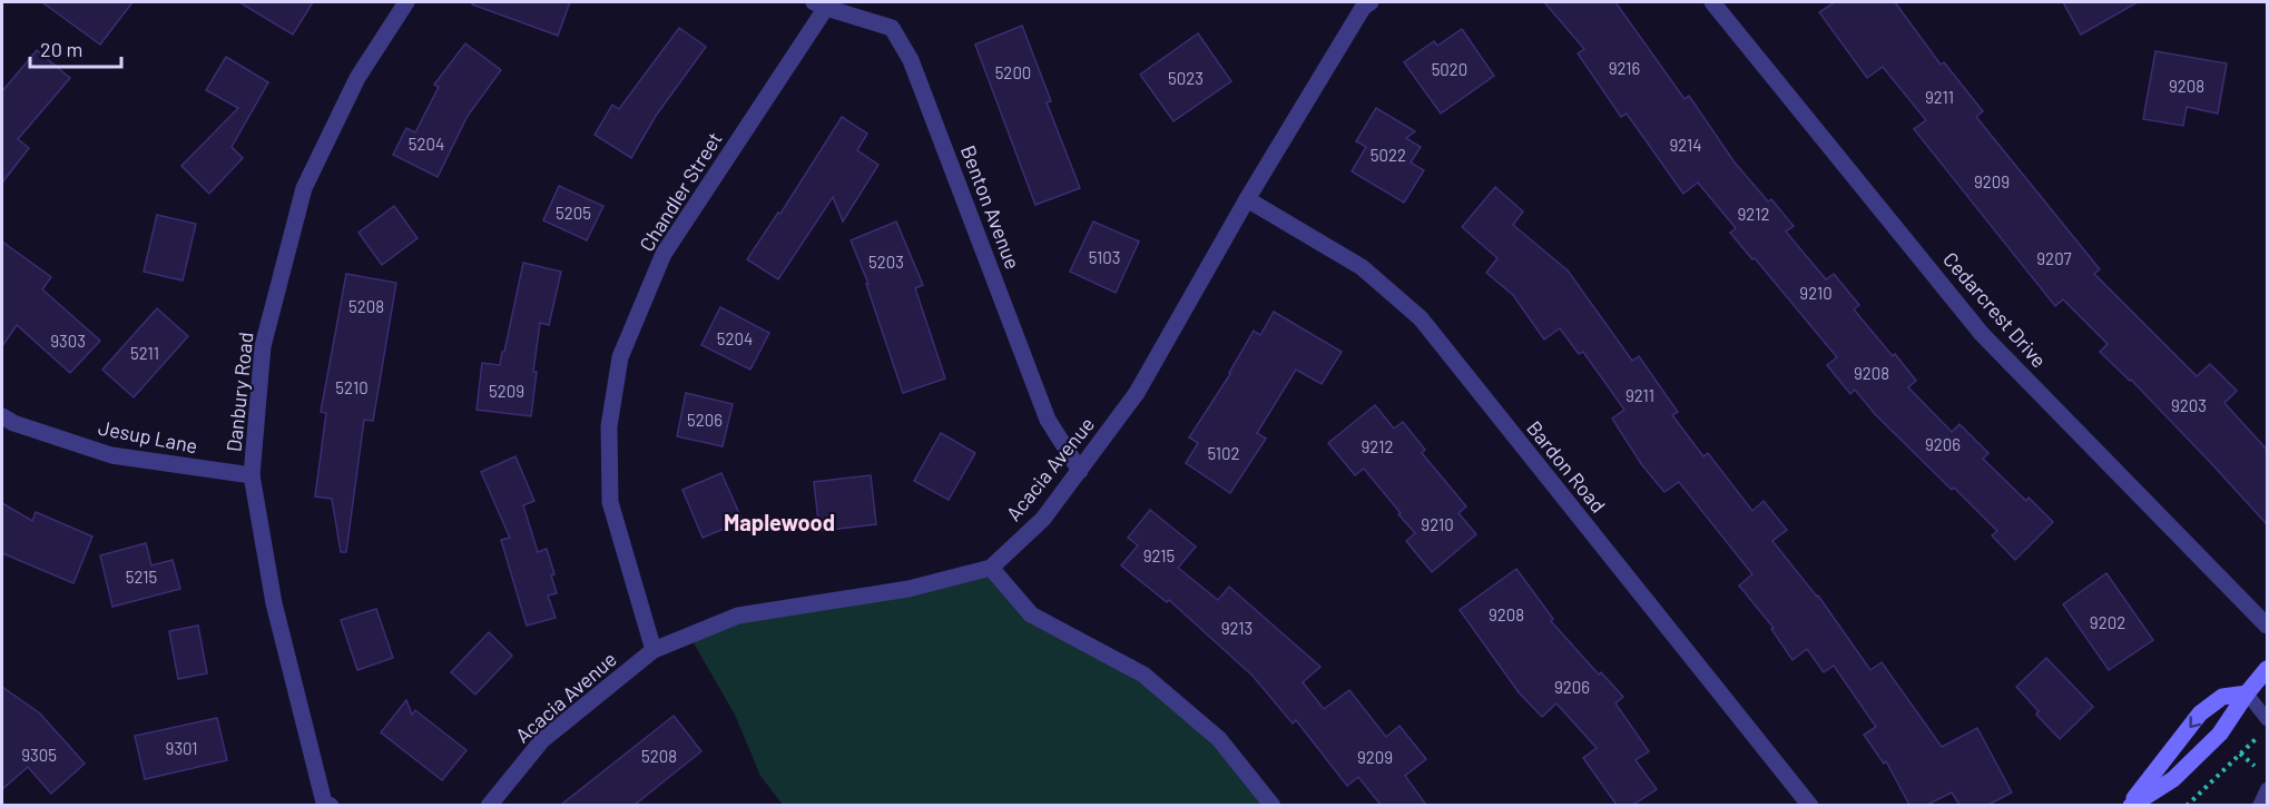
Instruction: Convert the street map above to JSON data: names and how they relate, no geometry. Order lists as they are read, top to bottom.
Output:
{
  "streets": {
    "street": [
      "Chandler Street",
      "Benton Avenue",
      "Cedarcrest Drive",
      "Danbury Road",
      "Jesup Lane",
      "Bardon Road",
      "Acacia Avenue"
    ]
  },
  "crossings": [
    ["Chandler Street", "Benton Avenue"],
    ["Chandler Street", "Acacia Avenue"],
    ["Benton Avenue", "Acacia Avenue"],
    ["Danbury Road", "Jesup Lane"],
    ["Bardon Road", "Acacia Avenue"]
  ],
  "districts": ["Maplewood"],
  "house_numbers": [
    "9216",
    "5020",
    "5200",
    "5023",
    "9208",
    "9211",
    "5204",
    "9214",
    "5022",
    "9209",
    "5205",
    "9212",
    "5103",
    "9207",
    "5203",
    "9210",
    "5208",
    "5204",
    "9303",
    "5211",
    "9208",
    "5210",
    "5209",
    "9211",
    "9203",
    "5206",
    "9206",
    "9212",
    "5102",
    "9210",
    "9215",
    "5215",
    "9208",
    "9202",
    "9213",
    "9206",
    "9301",
    "9305",
    "5208",
    "9209"
  ],
  "scale_bar": "20 m"
}
